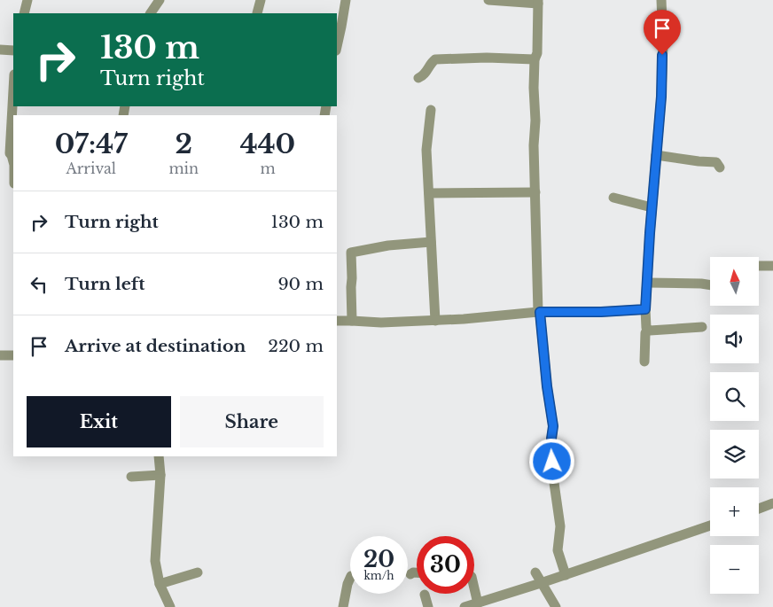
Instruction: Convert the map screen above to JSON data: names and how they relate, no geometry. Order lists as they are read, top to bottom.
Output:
{
  "north": "top",
  "page": {
    "turn": ["130 m", "Turn right"],
    "eta": [
      "07:47",
      "Arrival",
      "2",
      "min",
      "440",
      "m"
    ],
    "list": [
      {
        "name": "Turn right",
        "value": "130 m"
      },
      {
        "name": "Turn left",
        "value": "90 m"
      },
      {
        "name": "Arrive at destination",
        "value": "220 m"
      }
    ],
    "map_buttons": ["+", "−"],
    "buttons": ["Exit", "Share"],
    "speed": "20 km/h",
    "limit": "30"
  }
}
